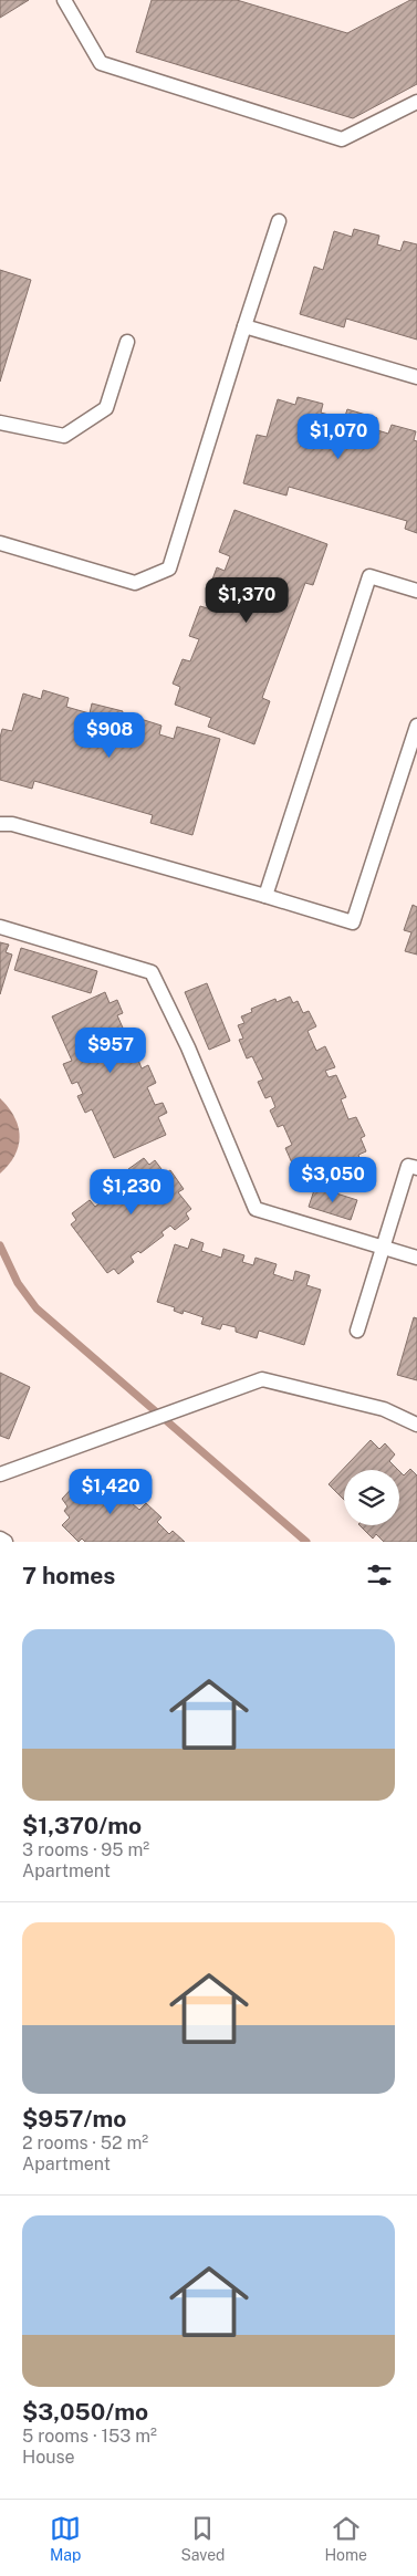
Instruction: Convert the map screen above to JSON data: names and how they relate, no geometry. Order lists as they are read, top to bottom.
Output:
{
  "page": {
    "price": [
      "$1,070",
      "$1,370",
      "$908",
      "$957",
      "$3,050",
      "$1,230",
      "$1,420"
    ],
    "heading": "7 homes",
    "list": [
      {
        "name": "$1,370/mo",
        "note": "3 rooms · 95 m² · Apartment"
      },
      {
        "name": "$957/mo",
        "note": "2 rooms · 52 m² · Apartment"
      },
      {
        "name": "$3,050/mo",
        "note": "5 rooms · 153 m² · House"
      }
    ],
    "tabs": ["Map", "Saved", "Home"]
  }
}
